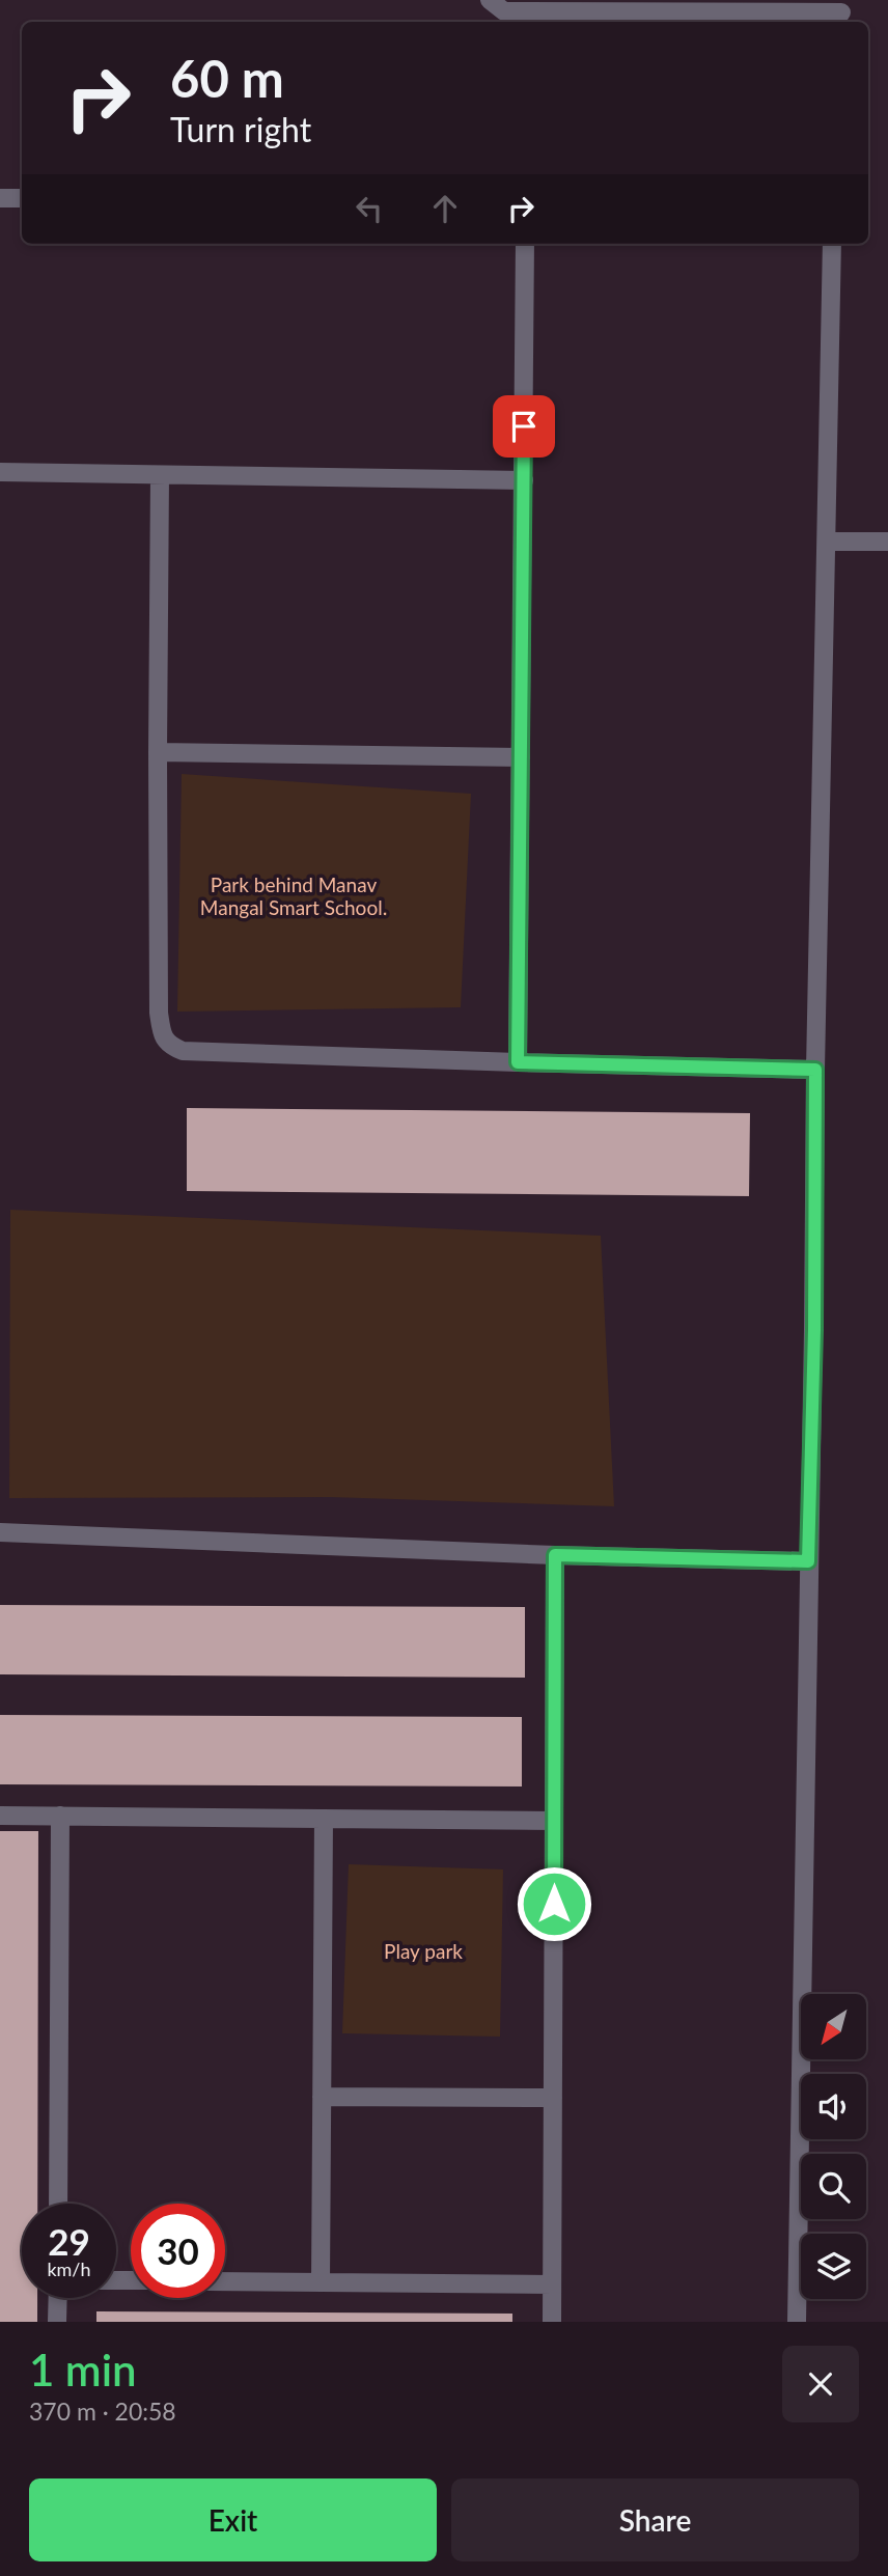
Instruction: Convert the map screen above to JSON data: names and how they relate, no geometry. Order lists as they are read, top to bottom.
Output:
{
  "parks": ["Park behind Manav Mangal Smart School.", "Play park"],
  "north": "bottom left",
  "page": {
    "turn": ["60 m", "Turn right"],
    "speed": "29 km/h",
    "limit": "30",
    "heading": ["1 min", "370 m · 20:58"],
    "buttons": ["Exit", "Share"]
  }
}
